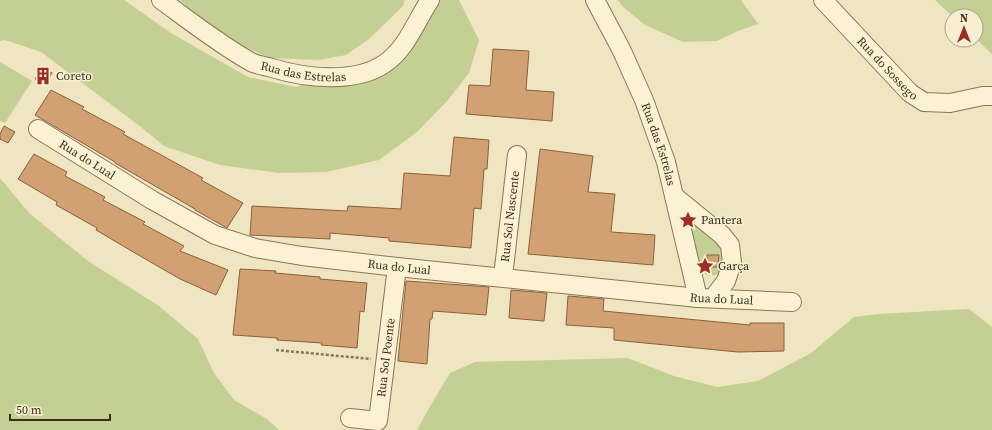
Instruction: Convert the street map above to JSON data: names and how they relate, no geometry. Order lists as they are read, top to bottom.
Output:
{
  "streets": {
    "street": [
      "Rua do Sossego",
      "Rua das Estrelas",
      "Rua do Lual",
      "Rua Sol Nascente",
      "Rua Sol Poente"
    ]
  },
  "crossings": [
    ["Rua das Estrelas", "Rua do Lual"],
    ["Rua do Lual", "Rua Sol Nascente"],
    ["Rua do Lual", "Rua Sol Poente"]
  ],
  "places": {
    "building": ["Coreto"],
    "place": ["Pantera", "Garça"]
  },
  "scale_bar": "50 m",
  "north": "top"
}
